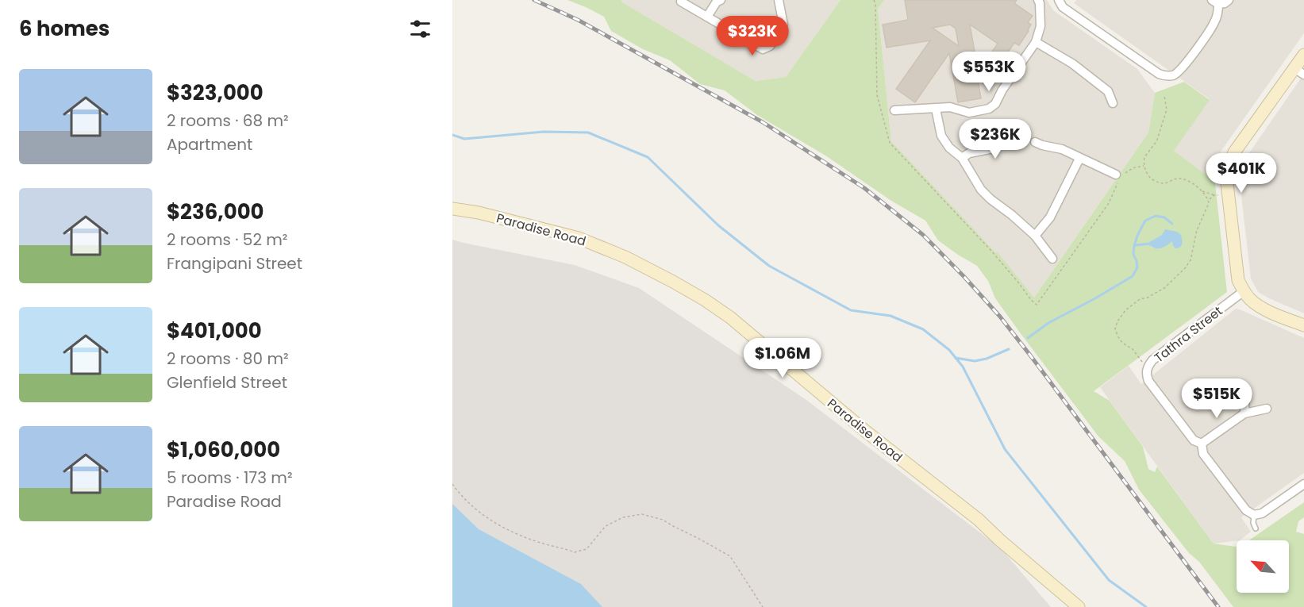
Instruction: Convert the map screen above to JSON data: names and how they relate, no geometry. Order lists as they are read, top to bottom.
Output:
{
  "streets": {
    "street": ["Paradise Road", "Tathra Street"]
  },
  "north": "top left",
  "page": {
    "heading": "6 homes",
    "price": [
      "$323K",
      "$553K",
      "$236K",
      "$401K",
      "$1.06M",
      "$515K"
    ],
    "list": [
      {
        "name": "$323,000",
        "note": "2 rooms · 68 m² · Apartment"
      },
      {
        "name": "$236,000",
        "note": "2 rooms · 52 m² · Frangipani Street"
      },
      {
        "name": "$401,000",
        "note": "2 rooms · 80 m² · Glenfield Street"
      },
      {
        "name": "$1,060,000",
        "note": "5 rooms · 173 m² · Paradise Road"
      }
    ]
  }
}
